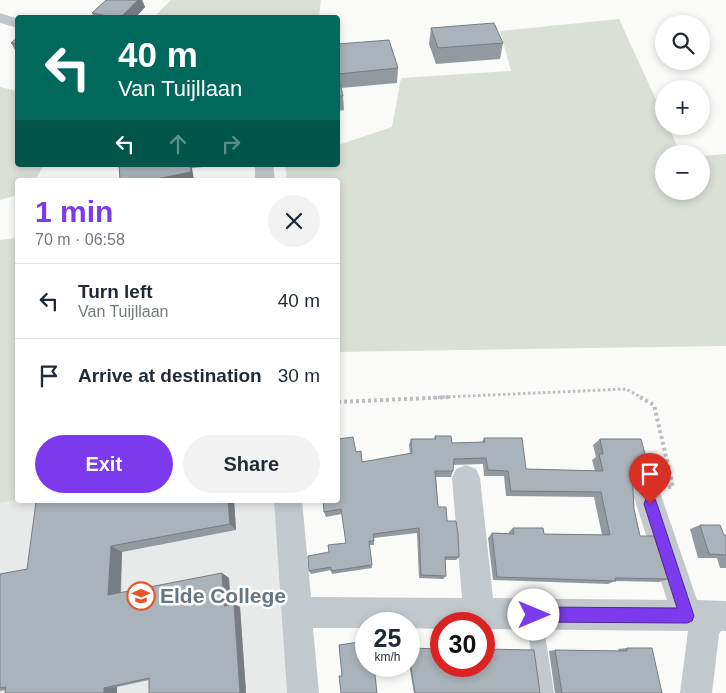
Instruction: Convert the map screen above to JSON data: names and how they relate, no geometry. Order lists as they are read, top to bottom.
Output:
{
  "places": {
    "school or university": ["Elde College"]
  },
  "page": {
    "map_buttons": ["+", "−"],
    "turn": ["40 m", "Van Tuijllaan"],
    "heading": ["1 min", "70 m · 06:58"],
    "list": [
      {
        "name": "Turn left",
        "note": "Van Tuijllaan",
        "value": "40 m"
      },
      {
        "name": "Arrive at destination",
        "value": "30 m"
      }
    ],
    "buttons": ["Exit", "Share"],
    "speed": "25 km/h",
    "limit": "30"
  }
}
